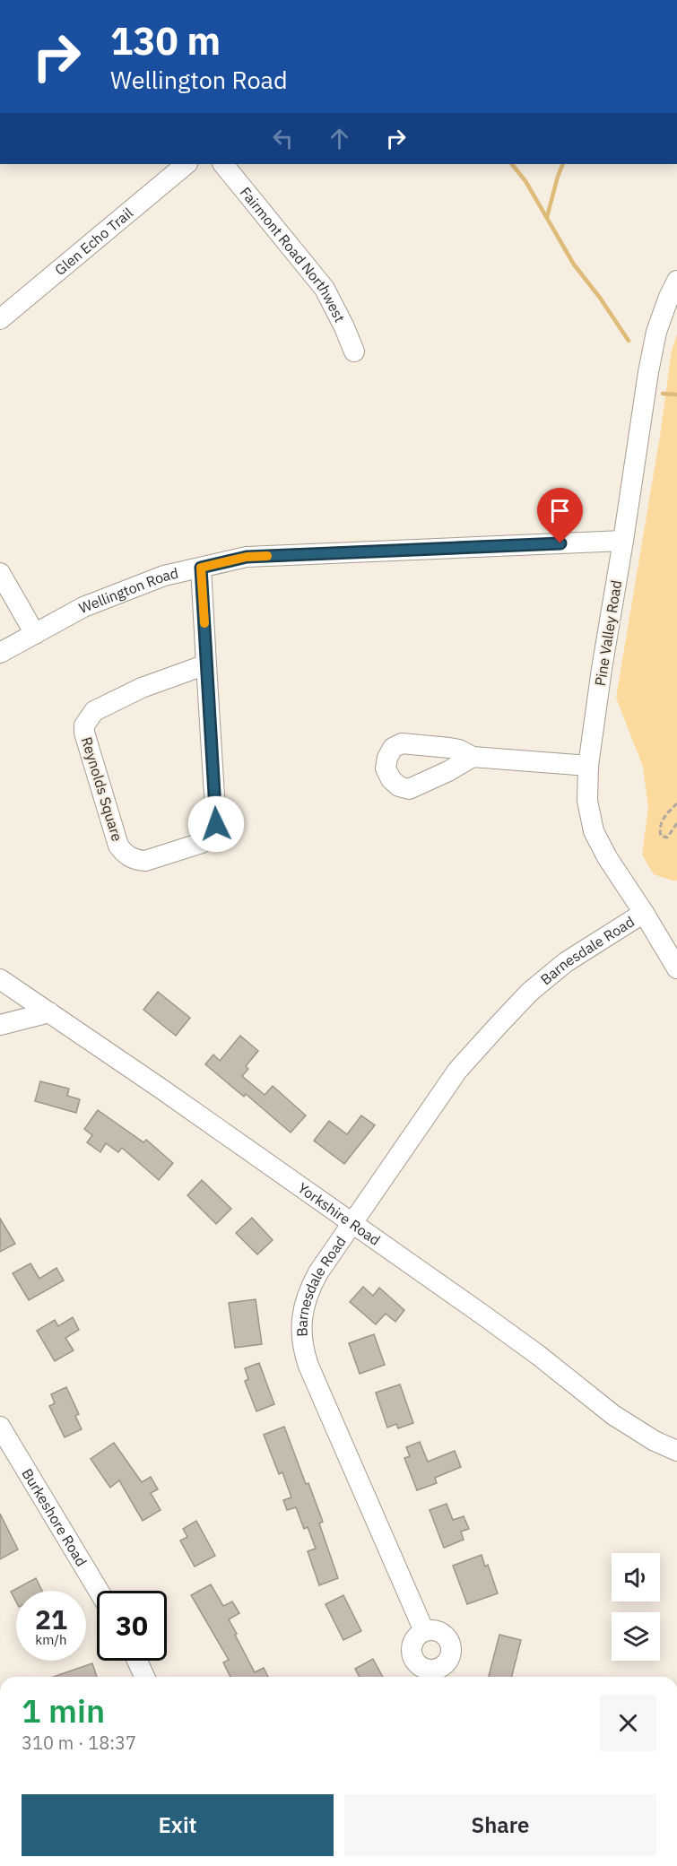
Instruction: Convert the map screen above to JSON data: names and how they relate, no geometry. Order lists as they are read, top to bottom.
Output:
{
  "streets": {
    "street": [
      "Glen Echo Trail",
      "Fairmont Road Northwest",
      "Wellington Road",
      "Pine Valley Road",
      "Reynolds Square",
      "Barnesdale Road",
      "Yorkshire Road",
      "Burkeshore Road"
    ]
  },
  "crossings": [
    ["Wellington Road", "Pine Valley Road"],
    ["Wellington Road", "Reynolds Square"],
    ["Pine Valley Road", "Barnesdale Road"],
    ["Barnesdale Road", "Yorkshire Road"]
  ],
  "page": {
    "turn": ["130 m", "Wellington Road"],
    "speed": "21 km/h",
    "limit": "30",
    "heading": ["1 min", "310 m · 18:37"],
    "buttons": ["Exit", "Share"]
  }
}
